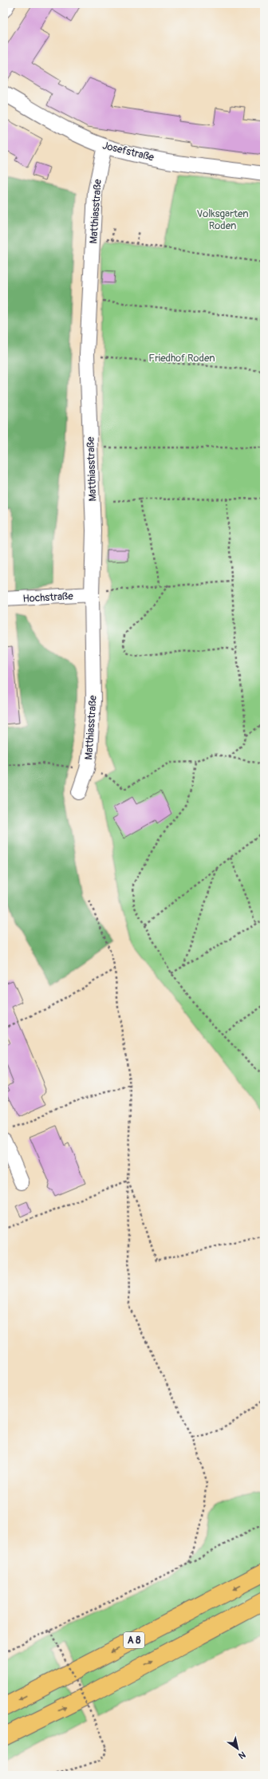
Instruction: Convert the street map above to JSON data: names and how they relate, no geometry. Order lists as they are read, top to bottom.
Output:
{
  "streets": {
    "highway": ["A 8"],
    "street": ["Josefstraße", "Matthiasstraße", "Hochstraße"]
  },
  "crossings": [
    ["Josefstraße", "Matthiasstraße"],
    ["Matthiasstraße", "Hochstraße"]
  ],
  "parks": ["Volksgarten Roden", "Friedhof Roden"],
  "north": "bottom right"
}
